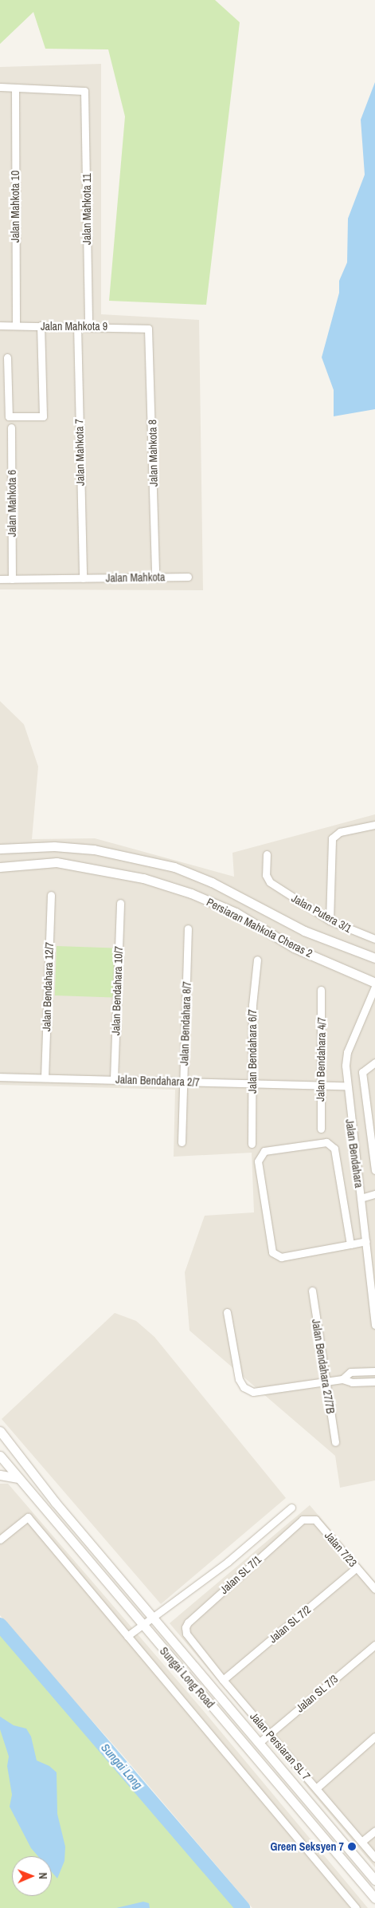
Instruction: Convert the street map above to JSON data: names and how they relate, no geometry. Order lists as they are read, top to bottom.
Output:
{
  "streets": {
    "street": [
      "Jalan Mahkota 10",
      "Jalan Mahkota 11",
      "Jalan Mahkota 9",
      "Jalan Mahkota 7",
      "Jalan Mahkota 8",
      "Jalan Mahkota 6",
      "Jalan Mahkota",
      "Jalan Putera 3/1",
      "Persiaran Mahkota Cheras 2",
      "Jalan Bendahara 12/7",
      "Jalan Bendahara 10/7",
      "Jalan Bendahara 8/7",
      "Jalan Bendahara 6/7",
      "Jalan Bendahara 4/7",
      "Jalan Bendahara 2/7",
      "Jalan Bendahara",
      "Jalan Bendahara 27/7B",
      "Jalan 7/23",
      "Jalan SL 7/1",
      "Jalan SL 7/2",
      "Sungai Long Road",
      "Jalan SL 7/3",
      "Jalan Persiaran SL 7"
    ]
  },
  "crossings": [
    ["Jalan Mahkota 10", "Jalan Mahkota 11"],
    ["Jalan Mahkota 10", "Jalan Mahkota 9"],
    ["Jalan Mahkota 11", "Jalan Mahkota 9"],
    ["Jalan Mahkota 9", "Jalan Mahkota 7"],
    ["Jalan Mahkota 9", "Jalan Mahkota 8"],
    ["Jalan Mahkota 7", "Jalan Mahkota"],
    ["Jalan Mahkota 8", "Jalan Mahkota"],
    ["Jalan Mahkota 6", "Jalan Mahkota"],
    ["Jalan Bendahara 12/7", "Jalan Bendahara 2/7"],
    ["Jalan Bendahara 10/7", "Jalan Bendahara 2/7"],
    ["Jalan Bendahara 8/7", "Jalan Bendahara 2/7"],
    ["Jalan Bendahara 6/7", "Jalan Bendahara 2/7"],
    ["Jalan Bendahara 4/7", "Jalan Bendahara 2/7"],
    ["Jalan Bendahara 2/7", "Jalan Bendahara"],
    ["Jalan 7/23", "Jalan SL 7/1"],
    ["Jalan 7/23", "Jalan SL 7/2"],
    ["Jalan SL 7/1", "Jalan Persiaran SL 7"],
    ["Jalan SL 7/2", "Jalan Persiaran SL 7"],
    ["Sungai Long Road", "Jalan SL 7/3"],
    ["Jalan SL 7/3", "Jalan Persiaran SL 7"]
  ],
  "water": ["Sungai Long"],
  "places": ["Green Seksyen 7"],
  "north": "right"
}
